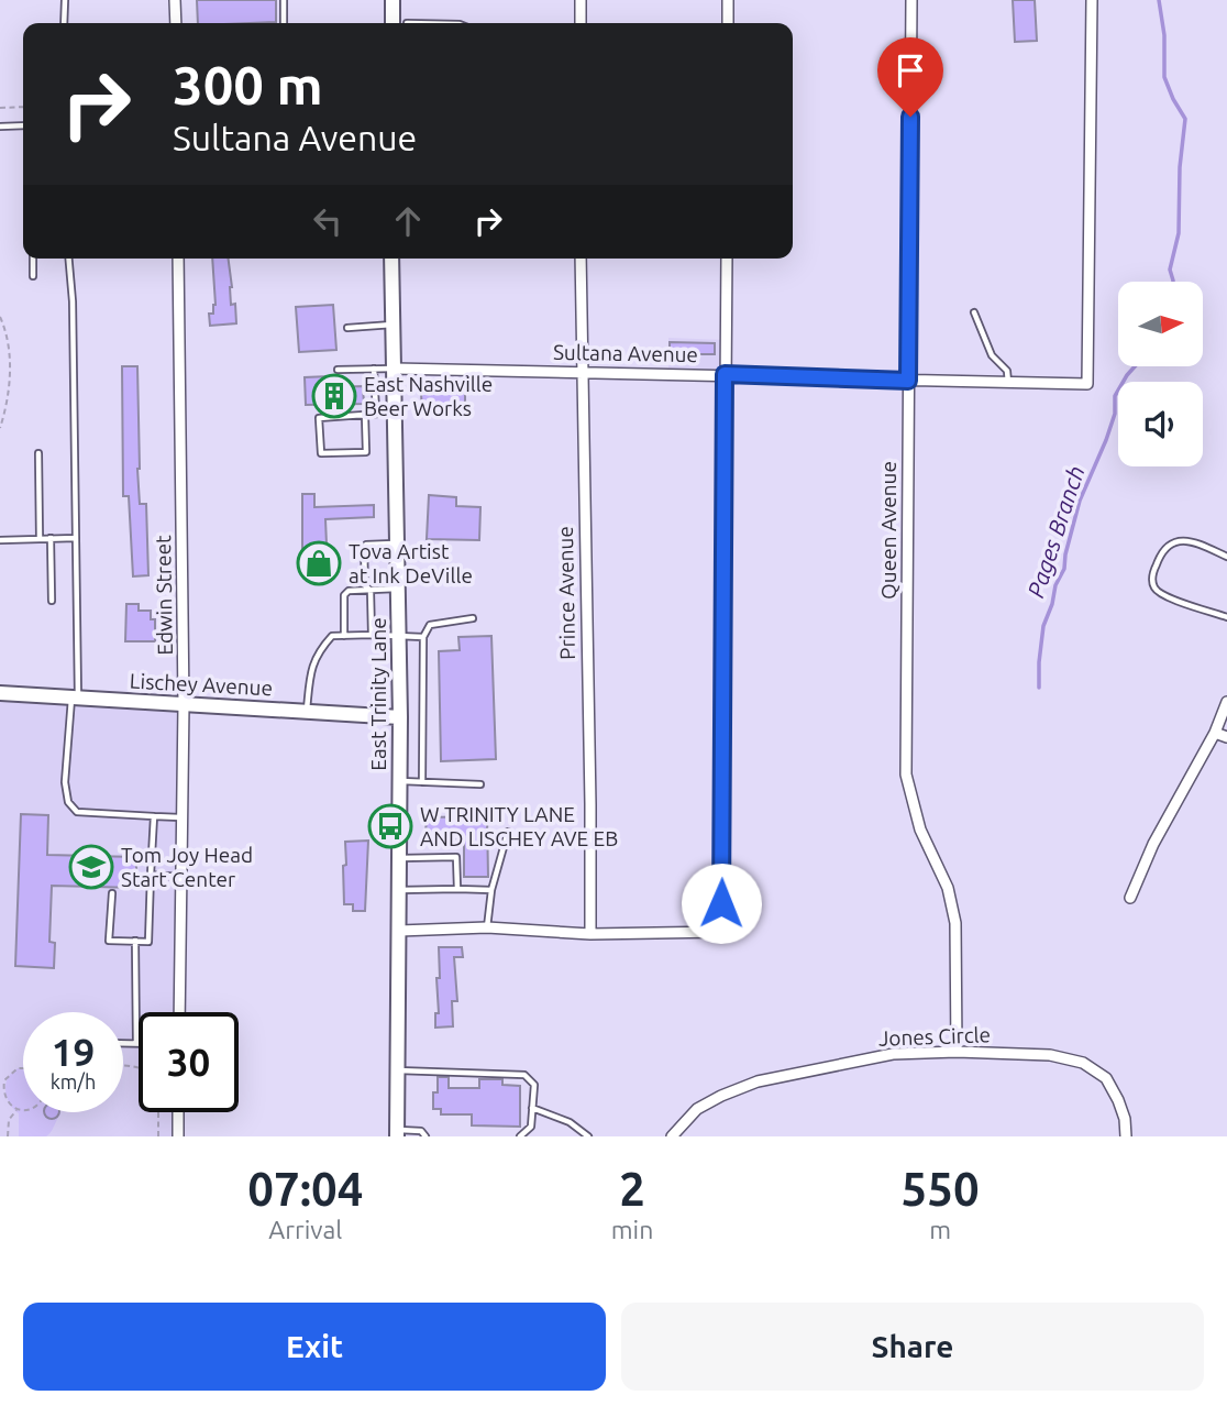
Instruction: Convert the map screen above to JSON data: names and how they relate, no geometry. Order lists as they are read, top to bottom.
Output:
{
  "streets": {
    "main road": ["Lischey Avenue", "East Trinity Lane"],
    "street": [
      "Sultana Avenue",
      "Queen Avenue",
      "Prince Avenue",
      "Edwin Street",
      "Jones Circle"
    ]
  },
  "crossings": [
    ["Sultana Avenue", "Queen Avenue"],
    ["Sultana Avenue", "Prince Avenue"],
    ["Sultana Avenue", "East Trinity Lane"],
    ["Queen Avenue", "Jones Circle"],
    ["Edwin Street", "Lischey Avenue"],
    ["Lischey Avenue", "East Trinity Lane"]
  ],
  "water": ["Pages Branch"],
  "places": {
    "building": ["East Nashville Beer Works"],
    "shop": ["Tova Artist at Ink DeVille"],
    "bus stop": ["W TRINITY LANE AND LISCHEY AVE EB"],
    "school or university": ["Tom Joy Head Start Center"]
  },
  "north": "right",
  "page": {
    "turn": ["300 m", "Sultana Avenue"],
    "speed": "19 km/h",
    "limit": "30",
    "eta": [
      "07:04",
      "Arrival",
      "2",
      "min",
      "550",
      "m"
    ],
    "buttons": ["Exit", "Share"]
  }
}
